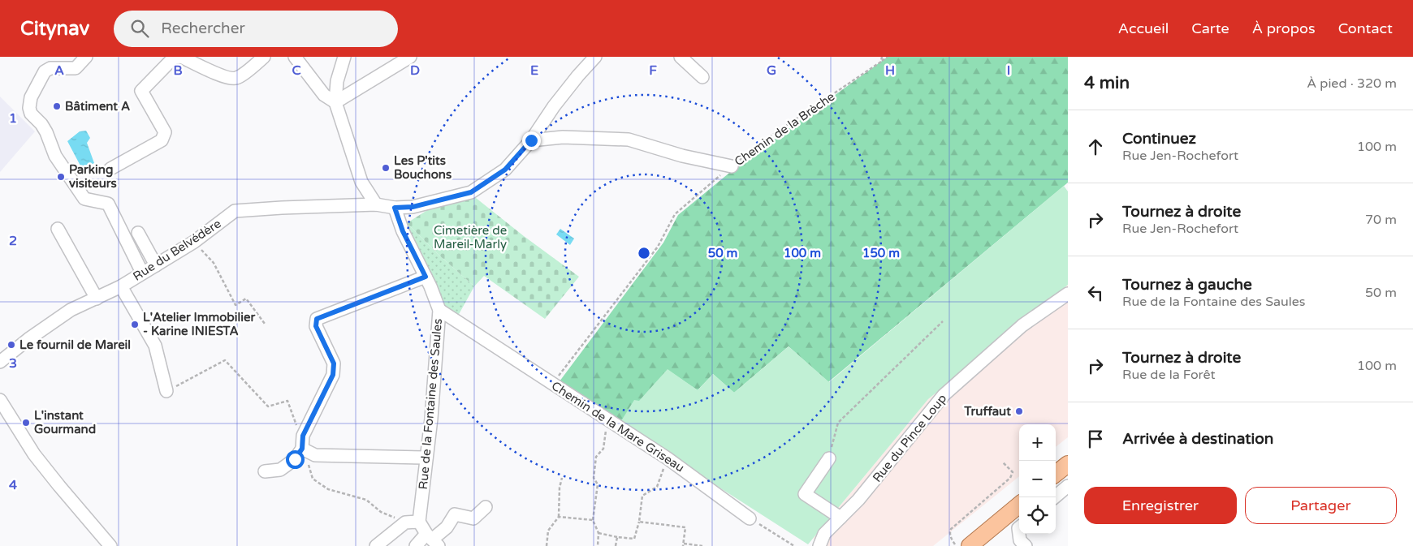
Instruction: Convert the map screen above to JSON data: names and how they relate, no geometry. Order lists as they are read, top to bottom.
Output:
{
  "streets": {
    "street": [
      "Chemin de la Brèche",
      "Rue du Belvédère",
      "Rue de la Fontaine des Saules",
      "Chemin de la Mare Griseau",
      "Rue du Pince Loup"
    ]
  },
  "crossings": [
    ["Chemin de la Brèche", "Rue du Belvédère"],
    ["Rue du Belvédère", "Rue de la Fontaine des Saules"],
    ["Rue de la Fontaine des Saules", "Chemin de la Mare Griseau"]
  ],
  "parks": ["Cimetière de Mareil-Marly"],
  "places": [
    "Bâtiment A",
    "Les P'tits Bouchons",
    "Parking visiteurs",
    "L'Atelier Immobilier - Karine INIESTA",
    "Le fournil de Mareil",
    "Truffaut",
    "L'instant Gourmand"
  ],
  "page": {
    "header": "Citynav",
    "search": "Rechercher",
    "nav": [
      "Accueil",
      "Carte",
      "À propos",
      "Contact"
    ],
    "heading": ["4 min", "À pied · 320 m"],
    "list": [
      ["Continuez", "Rue Jen-Rochefort", "100 m"],
      ["Tournez à droite", "Rue Jen-Rochefort", "70 m"],
      ["Tournez à gauche", "Rue de la Fontaine des Saules", "50 m"],
      ["Tournez à droite", "Rue de la Forêt", "100 m"],
      "Arrivée à destination"
    ],
    "map_buttons": ["+", "−"],
    "buttons": ["Enregistrer", "Partager"]
  },
  "grid": {
    "columns": [
      "A",
      "B",
      "C",
      "D",
      "E",
      "F",
      "G",
      "H",
      "I"
    ],
    "rows": [
      "1",
      "2",
      "3",
      "4"
    ]
  },
  "rings": ["50 m", "100 m", "150 m"]
}
